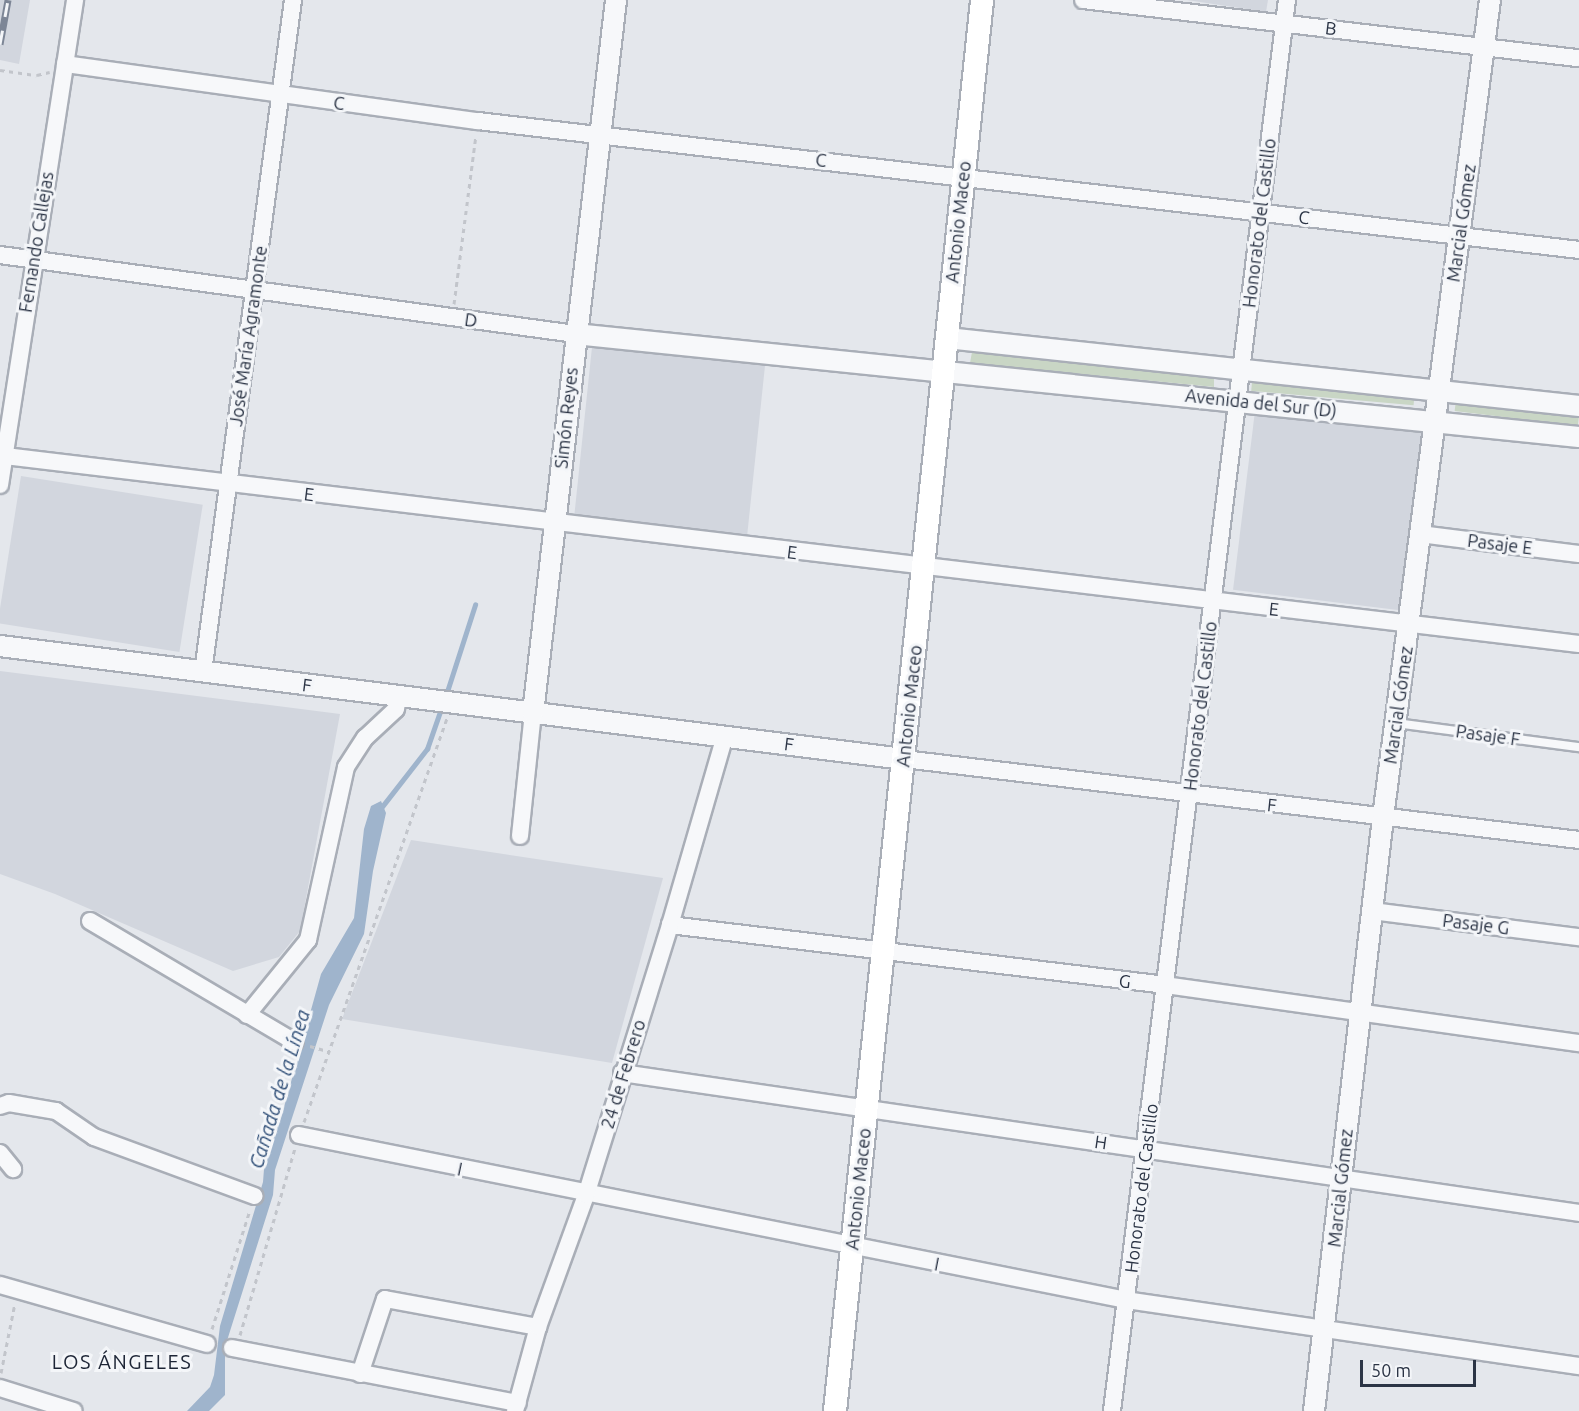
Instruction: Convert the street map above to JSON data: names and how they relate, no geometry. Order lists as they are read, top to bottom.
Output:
{
  "streets": {
    "main road": ["Antonio Maceo"],
    "street": [
      "B",
      "C",
      "Honorato del Castillo",
      "Marcial Gómez",
      "Fernando Callejas",
      "D",
      "José María Agramonte",
      "Avenida del Sur (D)",
      "Simón Reyes",
      "E",
      "Pasaje E",
      "F",
      "Pasaje G",
      "G",
      "24 de Febrero",
      "H",
      "I"
    ],
    "lane": ["Pasaje F"]
  },
  "crossings": [
    ["B", "Honorato del Castillo"],
    ["B", "Marcial Gómez"],
    ["C", "Antonio Maceo"],
    ["C", "Honorato del Castillo"],
    ["C", "Marcial Gómez"],
    ["C", "Fernando Callejas"],
    ["C", "José María Agramonte"],
    ["C", "Simón Reyes"],
    ["Antonio Maceo", "D"],
    ["Antonio Maceo", "Avenida del Sur (D)"],
    ["Antonio Maceo", "E"],
    ["Antonio Maceo", "F"],
    ["Antonio Maceo", "G"],
    ["Antonio Maceo", "H"],
    ["Antonio Maceo", "I"],
    ["Honorato del Castillo", "Avenida del Sur (D)"],
    ["Honorato del Castillo", "E"],
    ["Honorato del Castillo", "F"],
    ["Honorato del Castillo", "G"],
    ["Honorato del Castillo", "H"],
    ["Honorato del Castillo", "I"],
    ["Marcial Gómez", "Avenida del Sur (D)"],
    ["Marcial Gómez", "E"],
    ["Marcial Gómez", "Pasaje E"],
    ["Marcial Gómez", "F"],
    ["Marcial Gómez", "Pasaje F"],
    ["Marcial Gómez", "Pasaje G"],
    ["Marcial Gómez", "G"],
    ["Marcial Gómez", "H"],
    ["Marcial Gómez", "I"],
    ["Fernando Callejas", "D"],
    ["Fernando Callejas", "E"],
    ["D", "José María Agramonte"],
    ["D", "Avenida del Sur (D)"],
    ["D", "Simón Reyes"],
    ["José María Agramonte", "E"],
    ["José María Agramonte", "F"],
    ["Simón Reyes", "E"],
    ["Simón Reyes", "F"],
    ["F", "24 de Febrero"],
    ["G", "24 de Febrero"],
    ["24 de Febrero", "H"],
    ["24 de Febrero", "I"]
  ],
  "districts": ["LOS ÁNGELES"],
  "water": ["Cañada de la Línea"],
  "scale_bar": "50 m"
}
